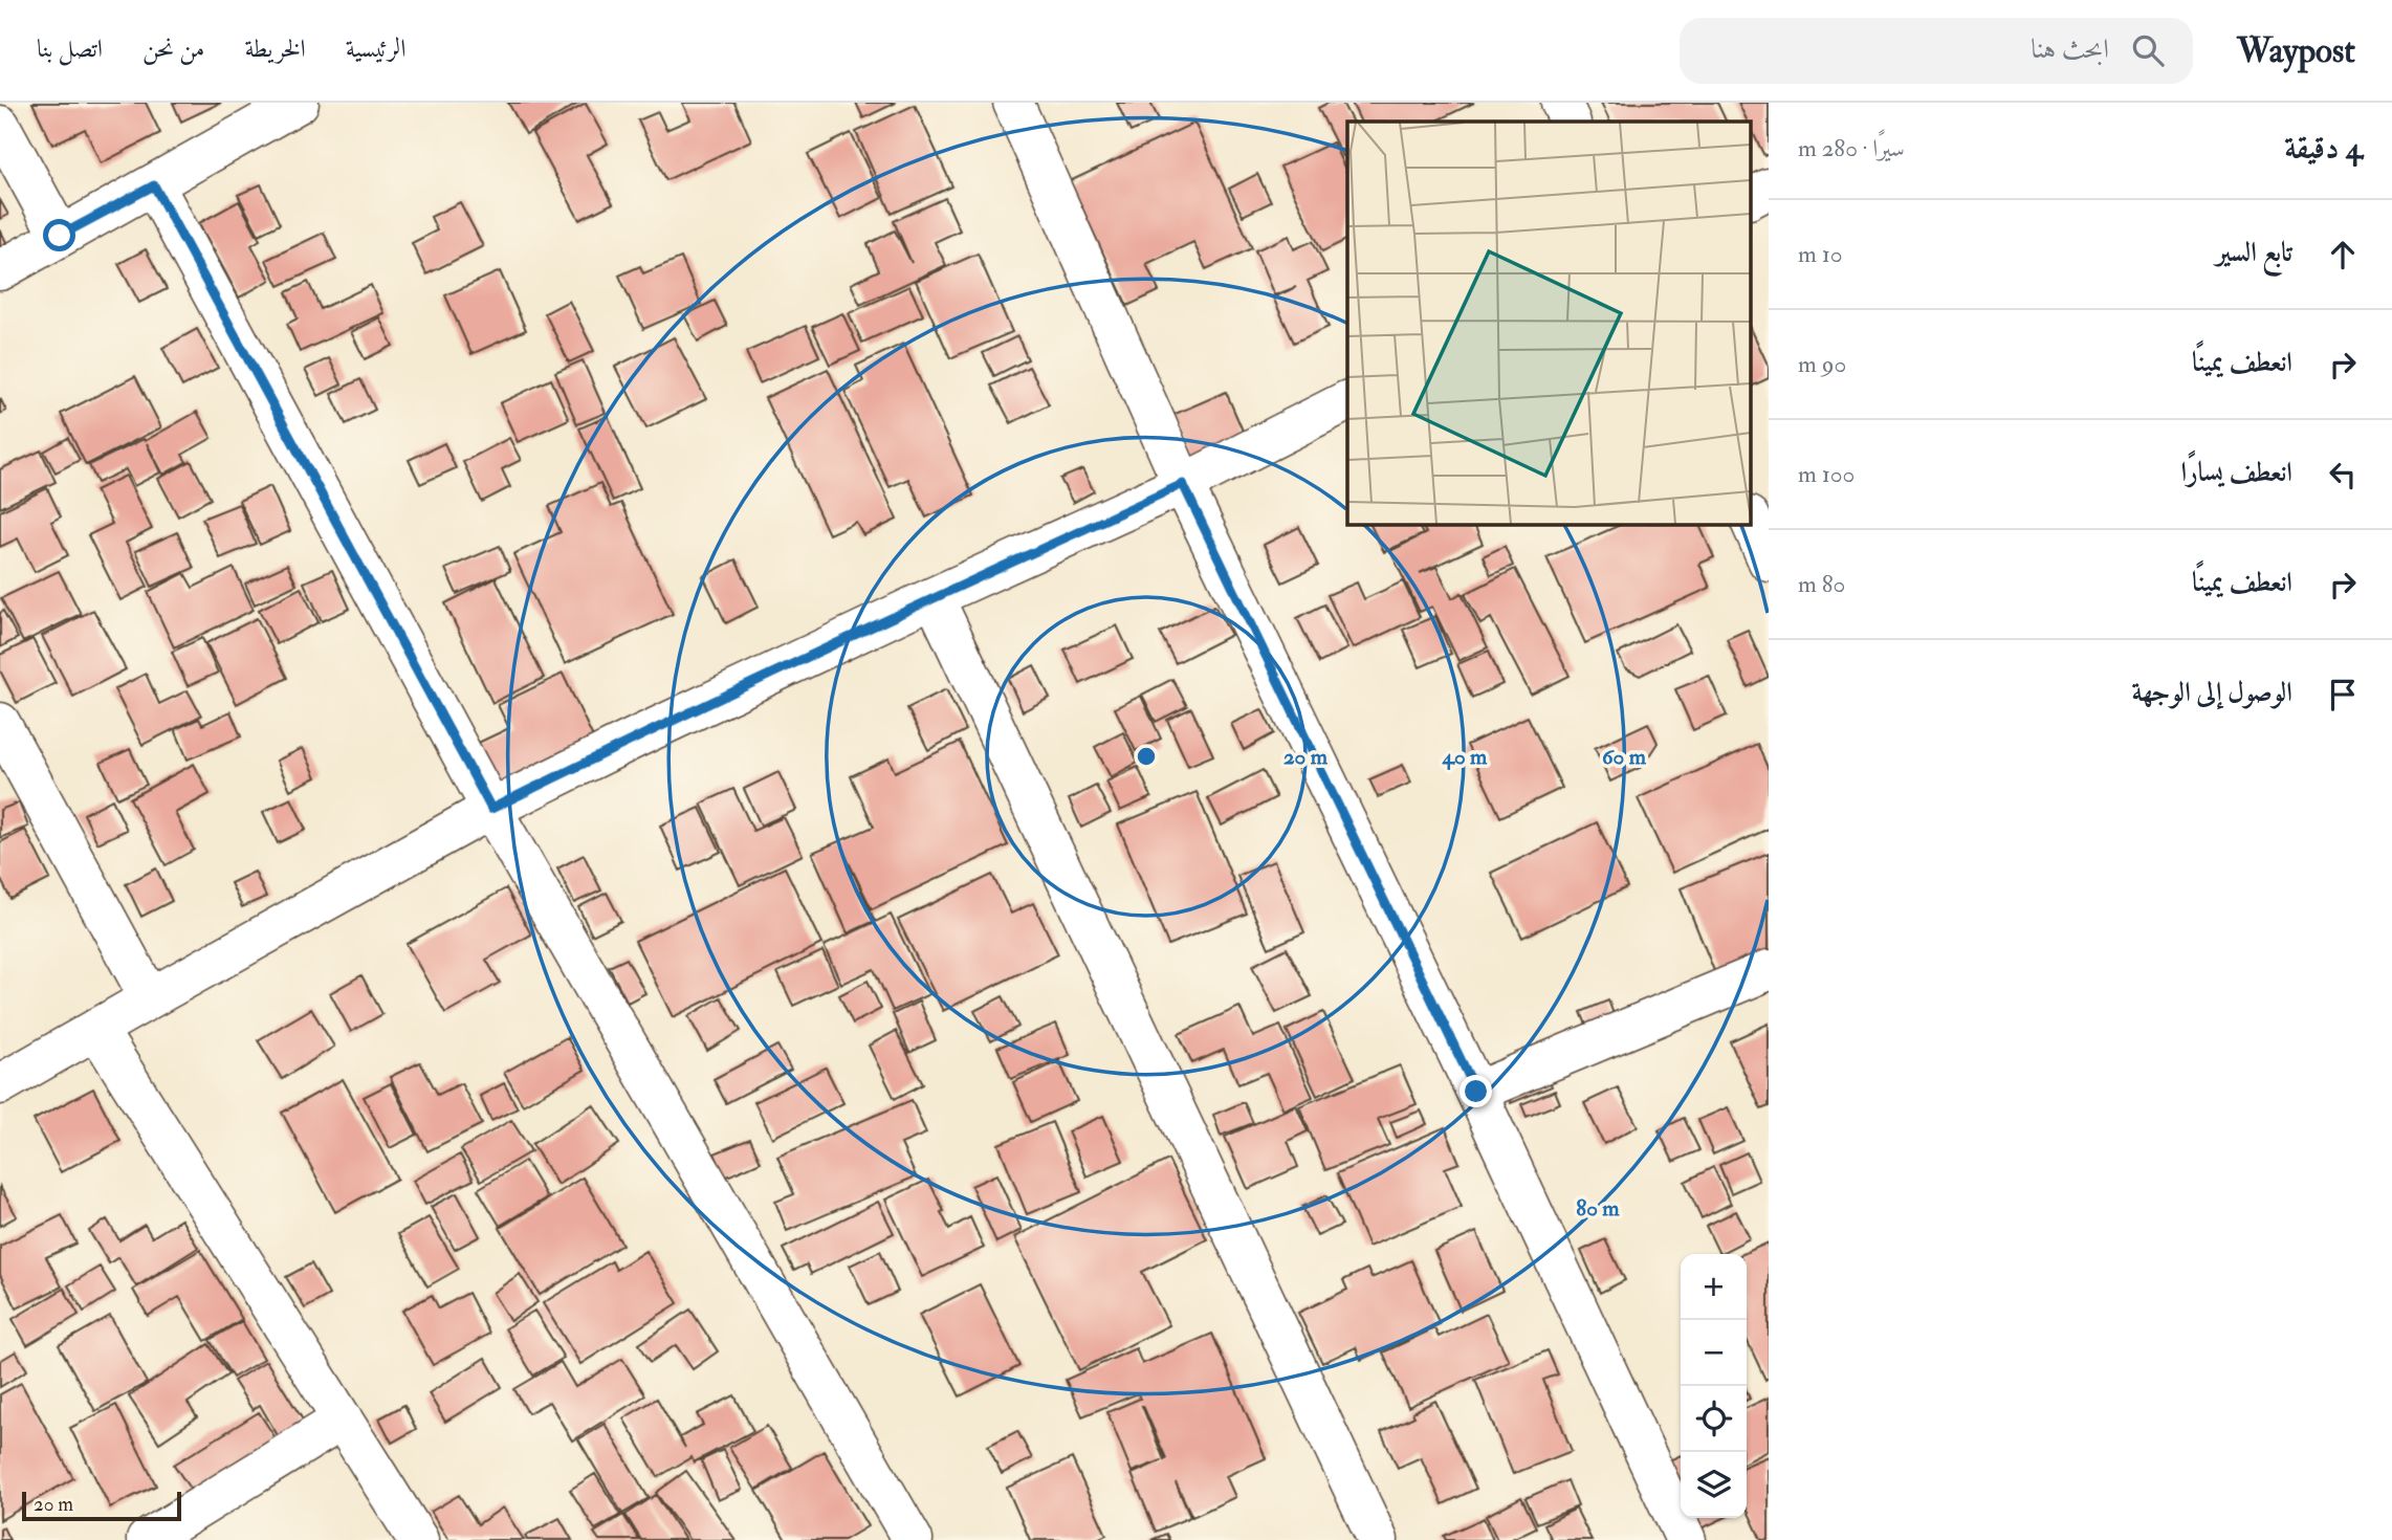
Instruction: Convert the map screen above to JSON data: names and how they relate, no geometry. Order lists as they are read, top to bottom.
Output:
{
  "scale_bar": "20 m",
  "page": {
    "header": "Waypost",
    "search": "ابحث هنا",
    "nav": [
      "الرئيسية",
      "الخريطة",
      "من نحن",
      "اتصل بنا"
    ],
    "heading": ["4 دقيقة", "سيرًا · 280 m"],
    "list": [
      ["تابع السير", "10 m"],
      ["انعطف يمينًا", "90 m"],
      ["انعطف يسارًا", "100 m"],
      ["انعطف يمينًا", "80 m"],
      "الوصول إلى الوجهة"
    ],
    "map_buttons": ["+", "−"],
    "scale": "20 m"
  },
  "rings": [
    "20 m",
    "40 m",
    "60 m",
    "80 m"
  ]
}
